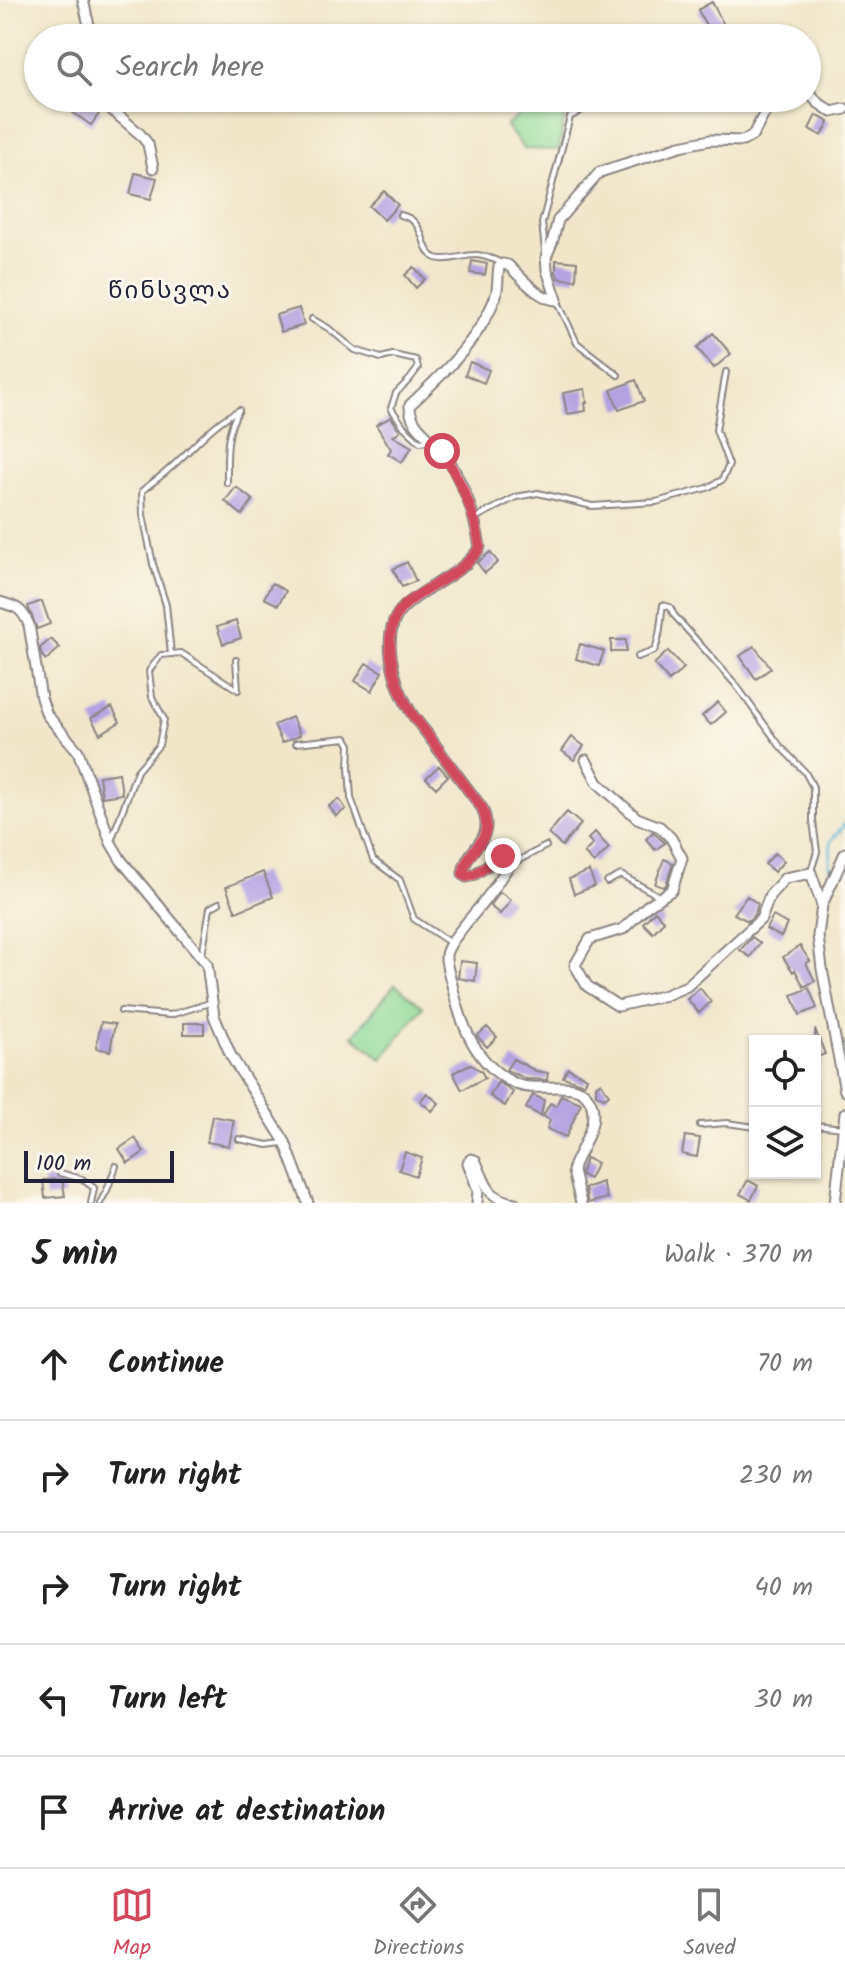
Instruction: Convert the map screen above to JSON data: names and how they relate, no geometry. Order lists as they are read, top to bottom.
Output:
{
  "districts": ["წინსვლა"],
  "scale_bar": "100 m",
  "page": {
    "search": "Search here",
    "scale": "100 m",
    "heading": ["5 min", "Walk · 370 m"],
    "list": [
      ["Continue", "70 m"],
      ["Turn right", "230 m"],
      ["Turn right", "40 m"],
      ["Turn left", "30 m"],
      "Arrive at destination"
    ],
    "nav": ["Map", "Directions", "Saved"]
  }
}
